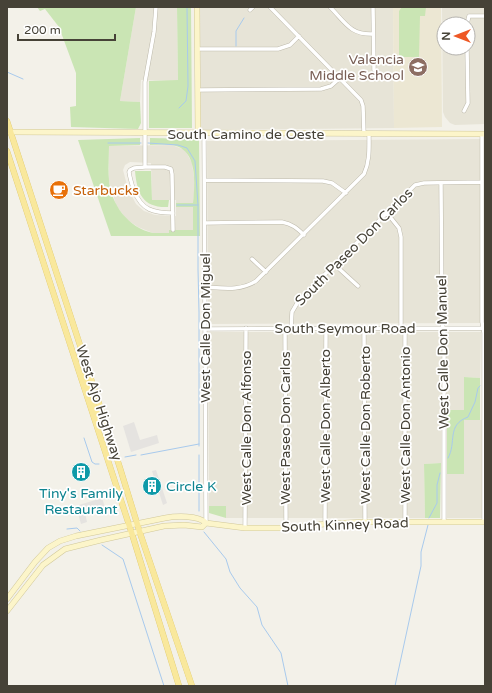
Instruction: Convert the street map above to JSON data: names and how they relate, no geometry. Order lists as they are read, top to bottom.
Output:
{
  "streets": {
    "main road": [
      "South Camino de Oeste",
      "West Calle Don Miguel",
      "West Ajo Highway",
      "South Kinney Road"
    ],
    "street": [
      "South Paseo Don Carlos",
      "South Seymour Road",
      "West Calle Don Manuel",
      "West Calle Don Roberto",
      "West Calle Don Antonio",
      "West Calle Don Alberto",
      "West Calle Don Alfonso",
      "West Paseo Don Carlos"
    ]
  },
  "crossings": [
    ["South Camino de Oeste", "West Calle Don Miguel"],
    ["South Camino de Oeste", "West Ajo Highway"],
    ["South Paseo Don Carlos", "South Seymour Road"],
    ["South Paseo Don Carlos", "West Calle Don Manuel"],
    ["South Paseo Don Carlos", "West Calle Don Antonio"],
    ["West Calle Don Miguel", "South Seymour Road"],
    ["West Calle Don Miguel", "South Kinney Road"],
    ["South Seymour Road", "West Calle Don Manuel"],
    ["South Seymour Road", "West Calle Don Roberto"],
    ["South Seymour Road", "West Calle Don Antonio"],
    ["South Seymour Road", "West Calle Don Alberto"],
    ["South Seymour Road", "West Calle Don Alfonso"],
    ["South Seymour Road", "West Paseo Don Carlos"],
    ["West Calle Don Manuel", "South Kinney Road"],
    ["West Ajo Highway", "South Kinney Road"],
    ["West Calle Don Roberto", "South Kinney Road"],
    ["West Calle Don Antonio", "South Kinney Road"],
    ["West Calle Don Alberto", "South Kinney Road"],
    ["West Calle Don Alfonso", "South Kinney Road"],
    ["West Paseo Don Carlos", "South Kinney Road"]
  ],
  "places": {
    "school or university": ["Valencia Middle School"],
    "cafe": ["Starbucks"],
    "building": ["Tiny's Family Restaurant", "Circle K"]
  },
  "scale_bar": "200 m",
  "north": "left"
}
